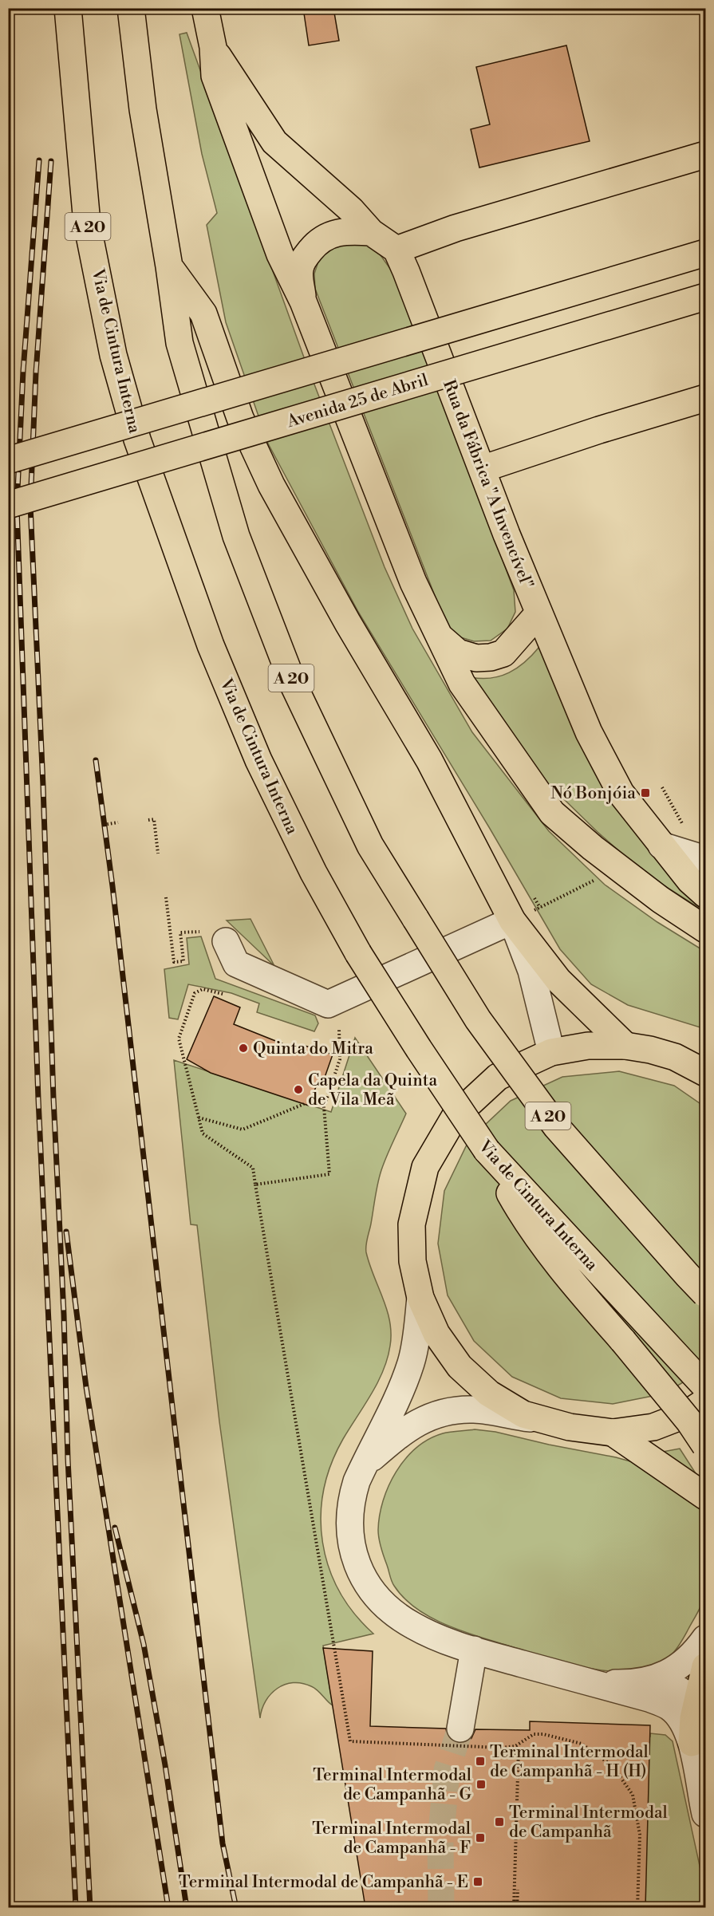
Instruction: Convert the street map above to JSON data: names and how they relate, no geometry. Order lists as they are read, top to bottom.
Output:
{
  "streets": {
    "main road": [
      "A 20",
      "Via de Cintura Interna",
      "Avenida 25 de Abril",
      "Rua da Fábrica \"A Invencível\""
    ]
  },
  "places": {
    "transit": [
      "Nó Bonjóia",
      "Terminal Intermodal de Campanhã - H (H)",
      "Terminal Intermodal de Campanhã - G",
      "Terminal Intermodal de Campanhã",
      "Terminal Intermodal de Campanhã - F",
      "Terminal Intermodal de Campanhã - E"
    ],
    "other": ["Quinta do Mitra", "Capela da Quinta de Vila Meã"]
  }
}
